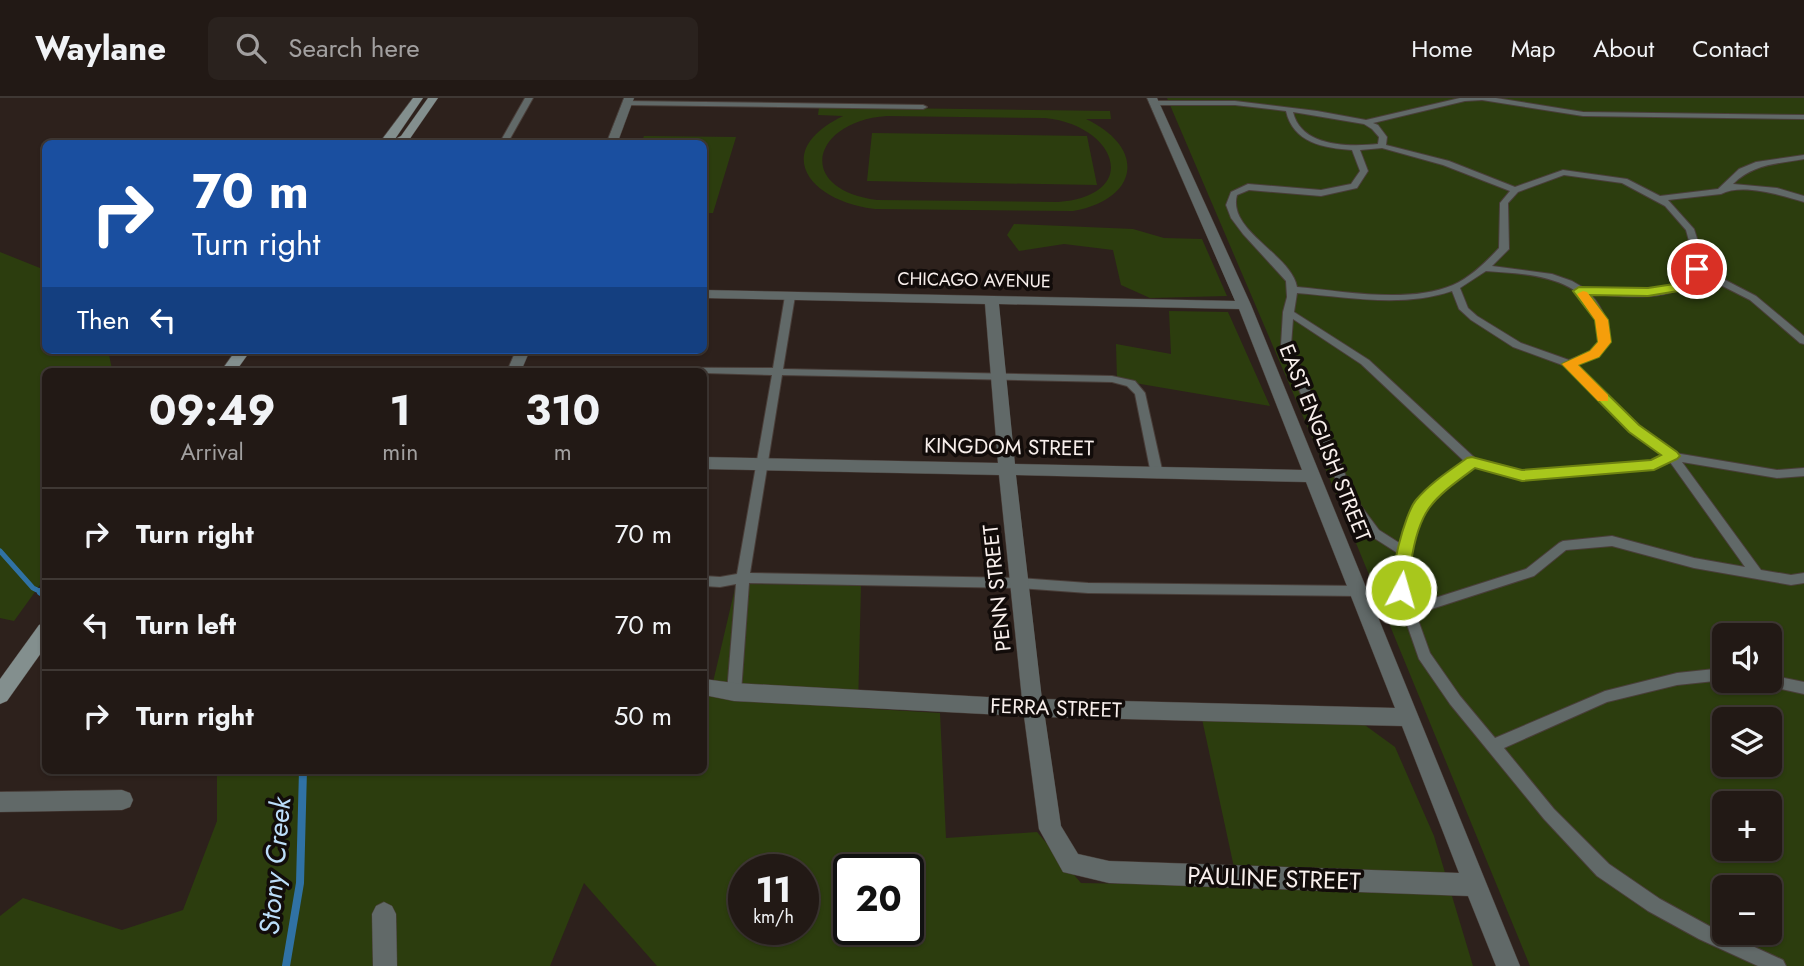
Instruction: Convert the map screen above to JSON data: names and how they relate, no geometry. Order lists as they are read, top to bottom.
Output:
{
  "streets": {
    "street": [
      "CHICAGO AVENUE",
      "EAST ENGLISH STREET",
      "KINGDOM STREET",
      "PENN STREET",
      "FERRA STREET",
      "PAULINE STREET"
    ]
  },
  "crossings": [
    ["CHICAGO AVENUE", "EAST ENGLISH STREET"],
    ["CHICAGO AVENUE", "PENN STREET"],
    ["EAST ENGLISH STREET", "KINGDOM STREET"],
    ["EAST ENGLISH STREET", "FERRA STREET"],
    ["EAST ENGLISH STREET", "PAULINE STREET"],
    ["KINGDOM STREET", "PENN STREET"],
    ["PENN STREET", "FERRA STREET"],
    ["PENN STREET", "PAULINE STREET"]
  ],
  "water": ["Stony Creek"],
  "page": {
    "header": "Waylane",
    "search": "Search here",
    "nav": [
      "Home",
      "Map",
      "About",
      "Contact"
    ],
    "turn": ["70 m", "Turn right"],
    "then": "Then",
    "eta": [
      "09:49",
      "Arrival",
      "1",
      "min",
      "310",
      "m"
    ],
    "list": [
      {
        "name": "Turn right",
        "value": "70 m"
      },
      {
        "name": "Turn left",
        "value": "70 m"
      },
      {
        "name": "Turn right",
        "value": "50 m"
      }
    ],
    "map_buttons": ["+", "−"],
    "speed": "11 km/h",
    "limit": "20"
  }
}
